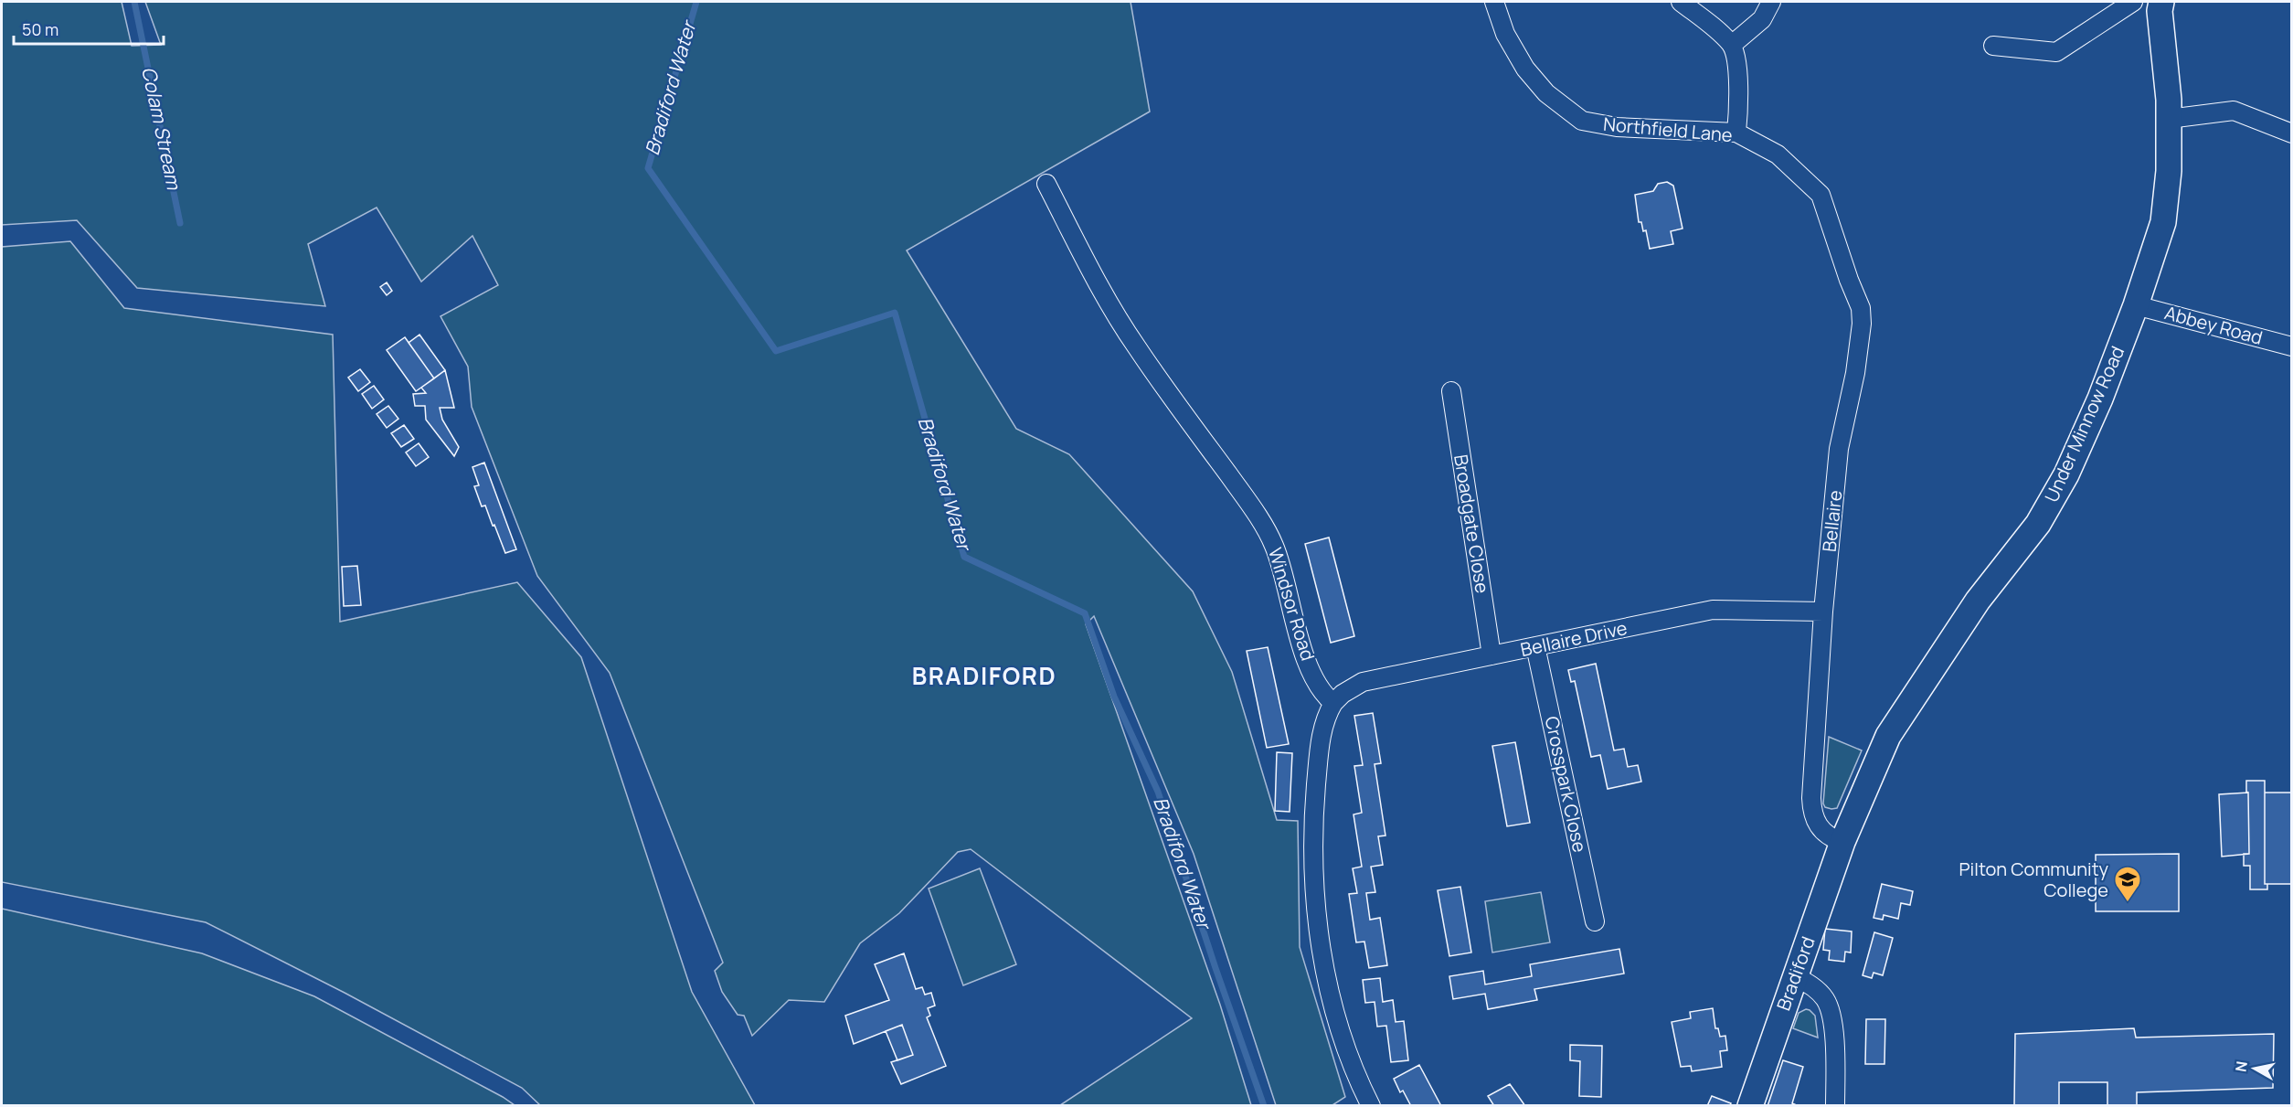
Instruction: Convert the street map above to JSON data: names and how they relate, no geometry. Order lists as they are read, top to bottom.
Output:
{
  "streets": {
    "street": [
      "Northfield Lane",
      "Abbey Road",
      "Under Minnow Road",
      "Bellaire",
      "Broadgate Close",
      "Windsor Road",
      "Bellaire Drive",
      "Crosspark Close",
      "Bradiford"
    ]
  },
  "crossings": [
    ["Northfield Lane", "Bellaire"],
    ["Abbey Road", "Under Minnow Road"],
    ["Under Minnow Road", "Bellaire"],
    ["Under Minnow Road", "Bradiford"],
    ["Bellaire", "Bellaire Drive"],
    ["Bellaire", "Bradiford"],
    ["Broadgate Close", "Bellaire Drive"],
    ["Windsor Road", "Bellaire Drive"],
    ["Bellaire Drive", "Crosspark Close"]
  ],
  "districts": ["BRADIFORD"],
  "water": ["Bradiford Water", "Colam Stream"],
  "places": {
    "school or university": ["Pilton Community College"]
  },
  "scale_bar": "50 m",
  "north": "left"
}
